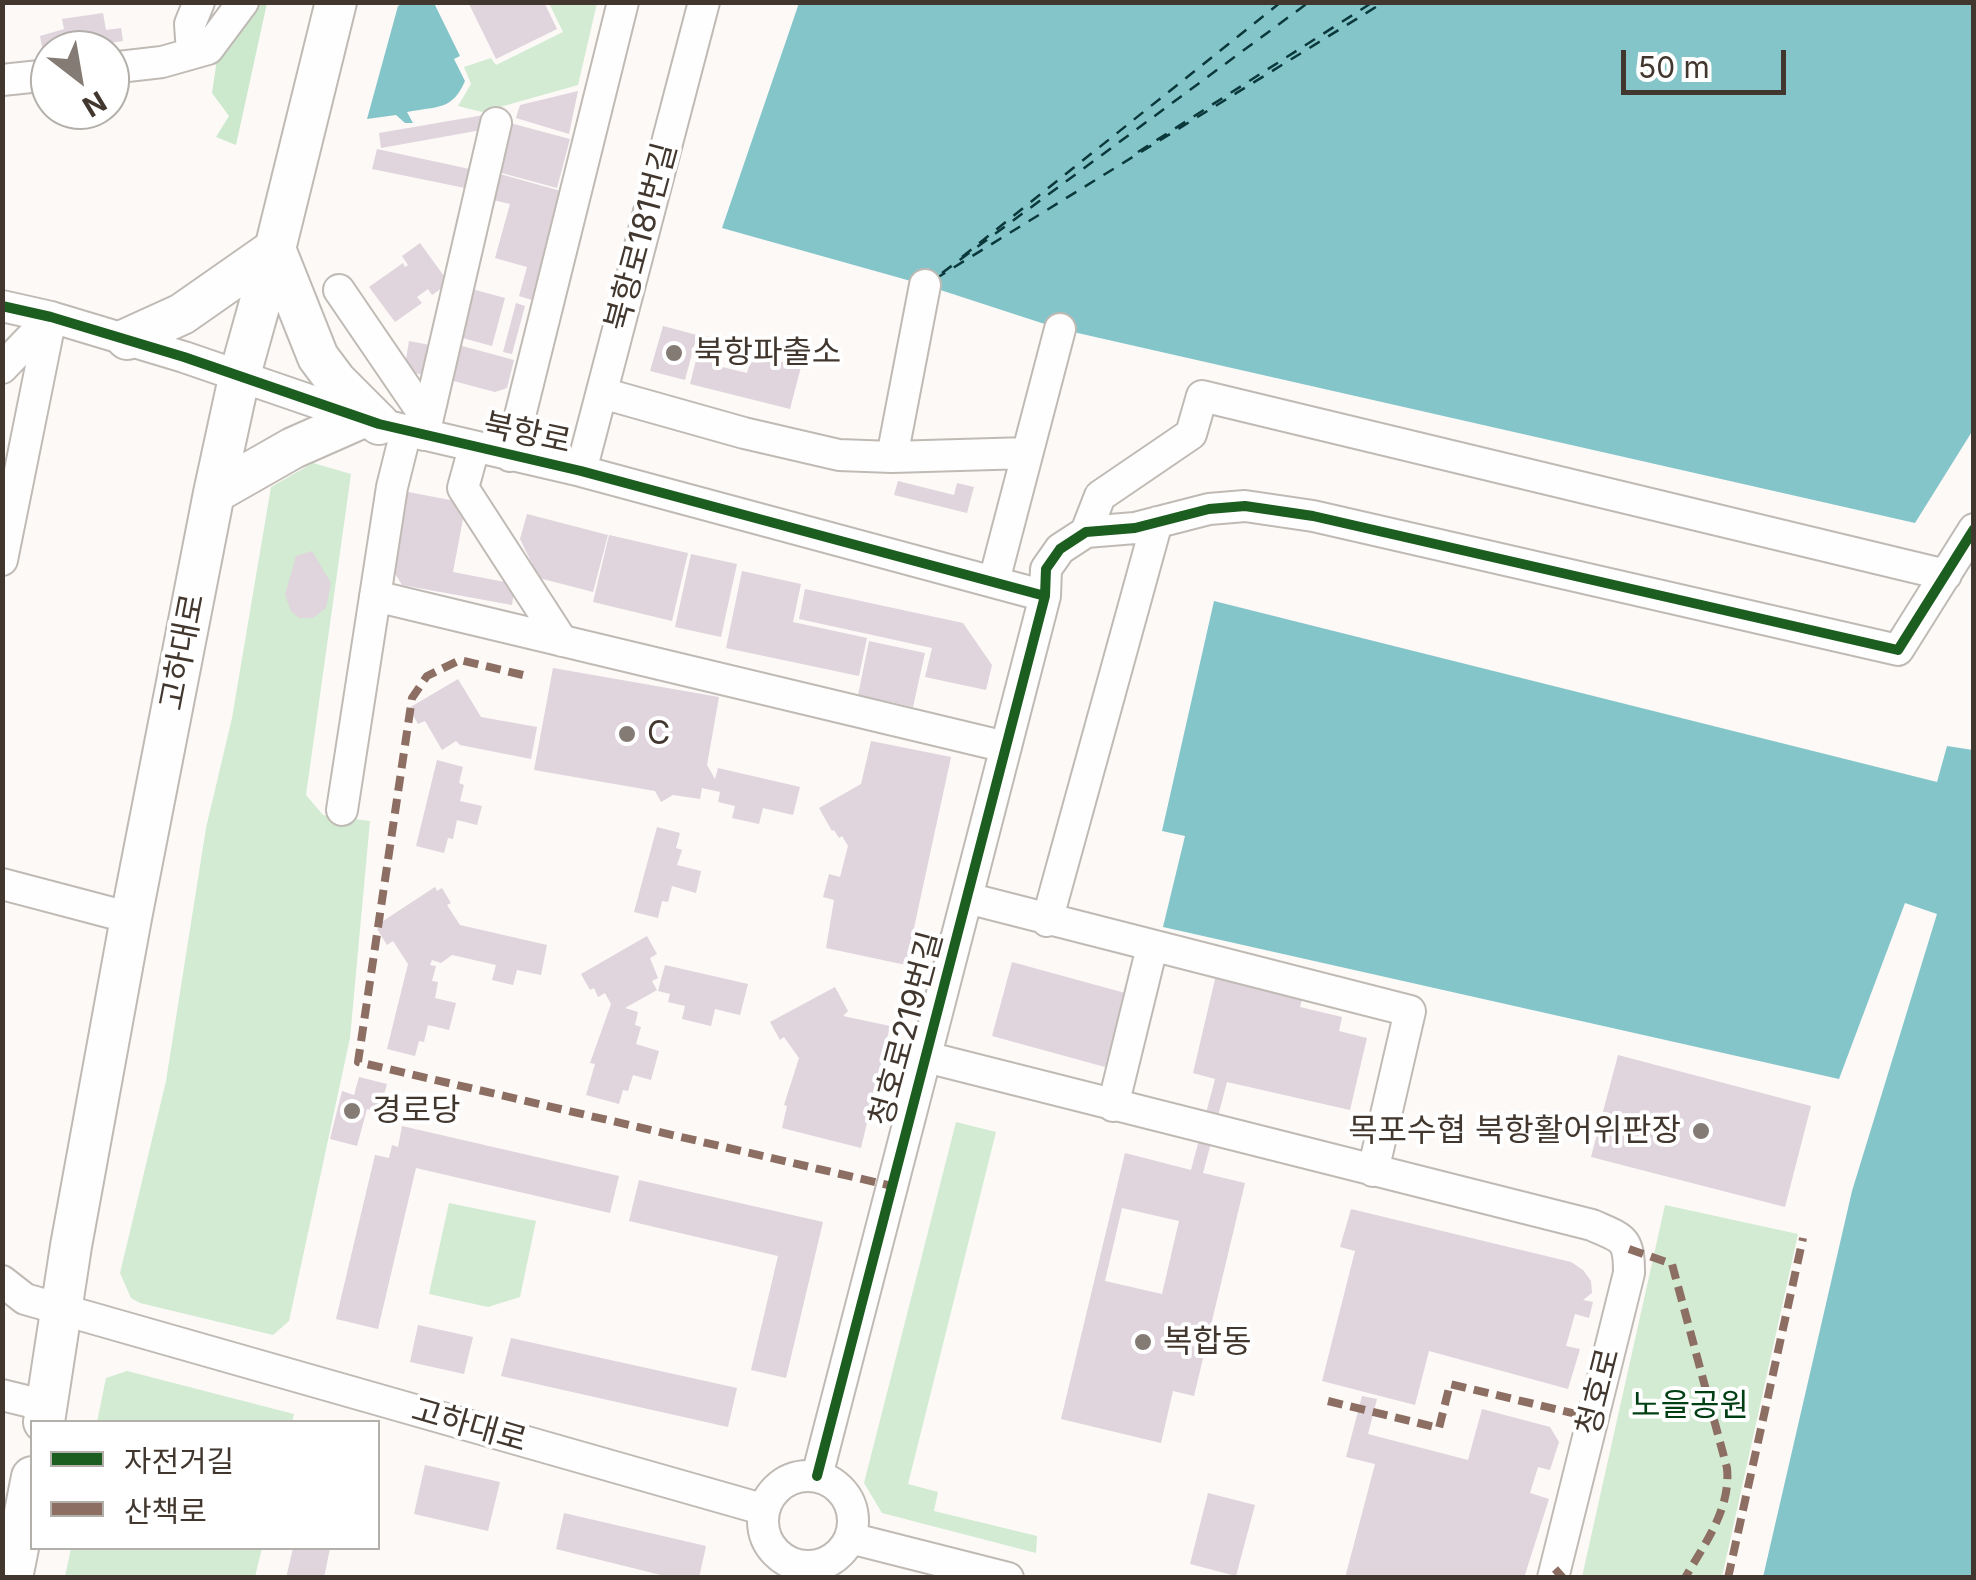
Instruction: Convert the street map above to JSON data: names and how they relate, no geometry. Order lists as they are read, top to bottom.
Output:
{
  "streets": {
    "main road": ["고하대로"],
    "street": [
      "북항로181번길",
      "북항로",
      "청호로219번길",
      "청호로"
    ]
  },
  "crossings": [
    ["북항로181번길", "북항로"],
    ["북항로", "고하대로"],
    ["북항로", "청호로219번길"],
    ["고하대로", "청호로219번길"],
    ["청호로219번길", "청호로"]
  ],
  "parks": ["노을공원"],
  "places": [
    "북항파출소",
    "C",
    "경로당",
    "목포수협 북항활어위판장",
    "복합동"
  ],
  "legend": ["자전거길", "산책로"],
  "scale_bar": "50 m",
  "north": "bottom right"
}
